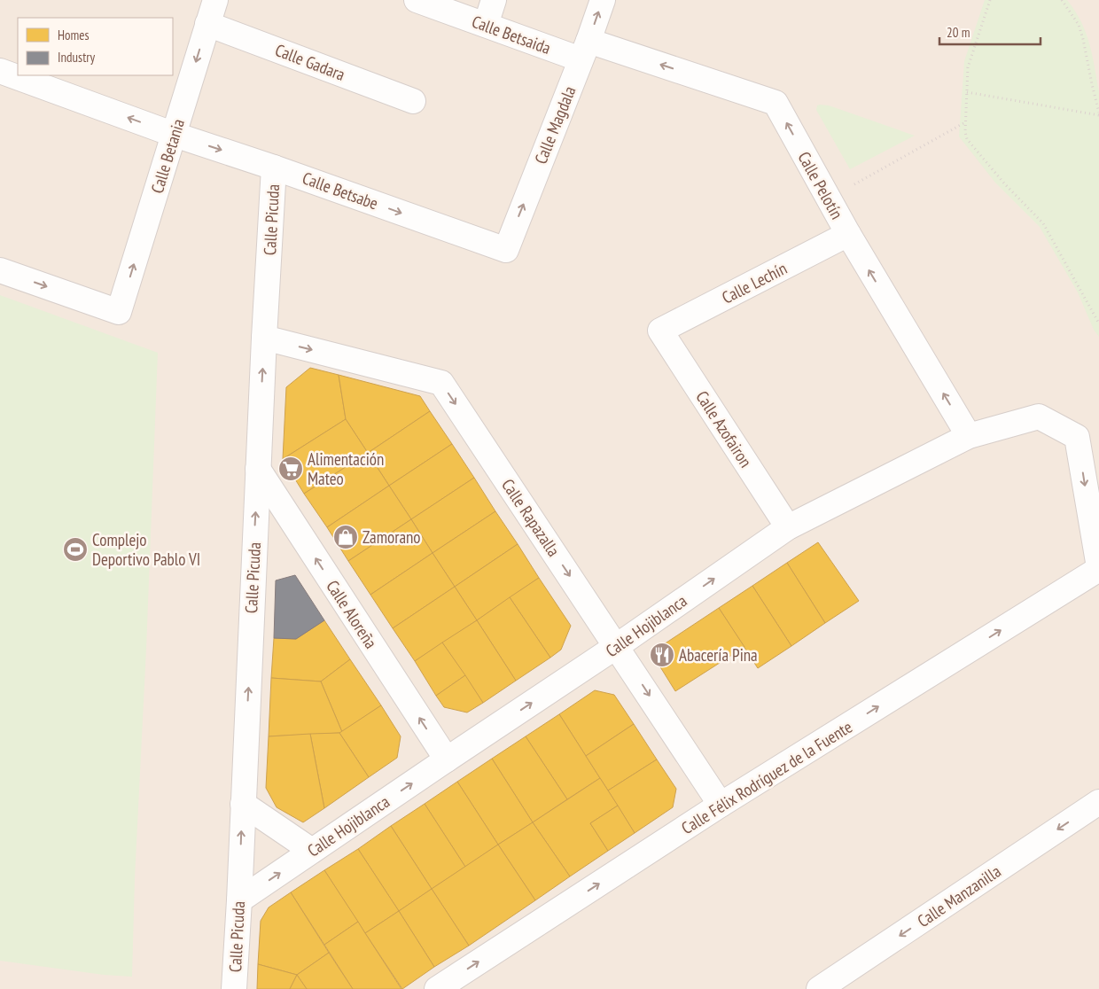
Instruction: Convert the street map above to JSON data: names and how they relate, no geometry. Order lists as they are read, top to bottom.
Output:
{
  "streets": {
    "street": [
      "Calle Betsaida",
      "Calle Gadara",
      "Calle Magdala",
      "Calle Betania",
      "Calle Pelotín",
      "Calle Betsabe",
      "Calle Picuda",
      "Calle Lechín",
      "Calle Azofairon",
      "Calle Rapazalla",
      "Calle Aloreña",
      "Calle Hojiblanca",
      "Calle Félix Rodríguez de la Fuente",
      "Calle Manzanilla"
    ]
  },
  "crossings": [
    ["Calle Betsaida", "Calle Magdala"],
    ["Calle Betsaida", "Calle Pelotín"],
    ["Calle Gadara", "Calle Betania"],
    ["Calle Magdala", "Calle Pelotín"],
    ["Calle Magdala", "Calle Betsabe"],
    ["Calle Betania", "Calle Betsabe"],
    ["Calle Pelotín", "Calle Lechín"],
    ["Calle Pelotín", "Calle Hojiblanca"],
    ["Calle Betsabe", "Calle Picuda"],
    ["Calle Picuda", "Calle Rapazalla"],
    ["Calle Picuda", "Calle Aloreña"],
    ["Calle Picuda", "Calle Hojiblanca"],
    ["Calle Lechín", "Calle Azofairon"],
    ["Calle Azofairon", "Calle Hojiblanca"],
    ["Calle Rapazalla", "Calle Hojiblanca"],
    ["Calle Rapazalla", "Calle Félix Rodríguez de la Fuente"],
    ["Calle Aloreña", "Calle Hojiblanca"],
    ["Calle Hojiblanca", "Calle Félix Rodríguez de la Fuente"]
  ],
  "one_way": [
    "Calle Magdala",
    "Calle Pelotín",
    "Calle Picuda",
    "Calle Rapazalla",
    "Calle Aloreña",
    "Calle Félix Rodríguez de la Fuente",
    "Calle Manzanilla"
  ],
  "places": {
    "supermarket": ["Alimentación Mateo"],
    "shop": ["Zamorano"],
    "sports": ["Complejo Deportivo Pablo VI"],
    "restaurant": ["Abacería Pina"]
  },
  "legend": ["Homes", "Industry"],
  "scale_bar": "20 m"
}
